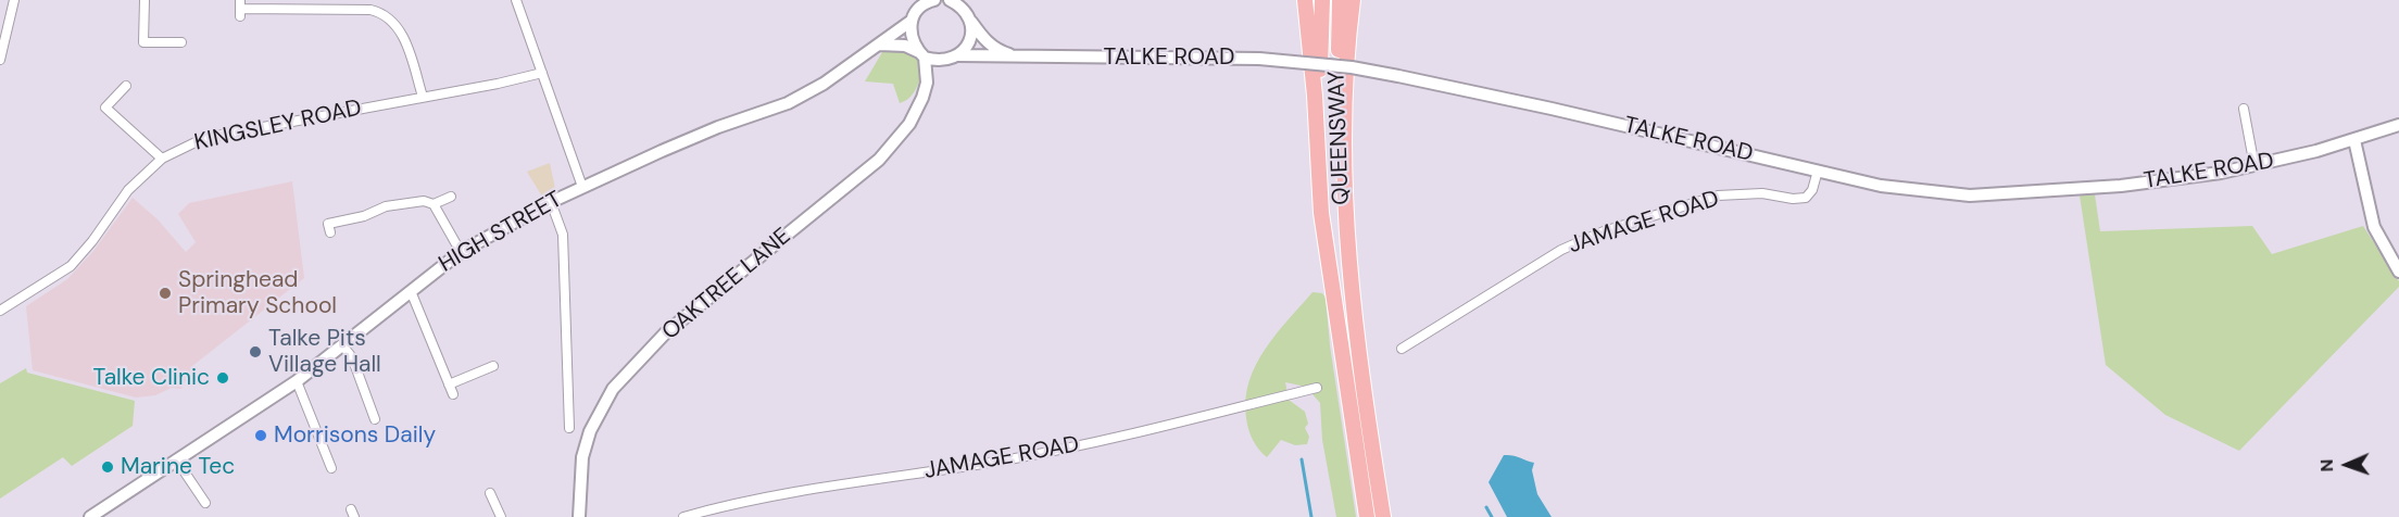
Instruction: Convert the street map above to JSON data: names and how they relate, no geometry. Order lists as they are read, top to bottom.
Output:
{
  "streets": {
    "highway": ["QUEENSWAY"],
    "street": [
      "TALKE ROAD",
      "KINGSLEY ROAD",
      "JAMAGE ROAD",
      "HIGH STREET",
      "OAKTREE LANE"
    ]
  },
  "crossings": [
    ["TALKE ROAD", "JAMAGE ROAD"],
    ["TALKE ROAD", "OAKTREE LANE"],
    ["HIGH STREET", "OAKTREE LANE"]
  ],
  "places": [
    "Springhead Primary School",
    "Talke Pits Village Hall",
    "Talke Clinic",
    "Morrisons Daily",
    "Marine Tec"
  ],
  "north": "left"
}
